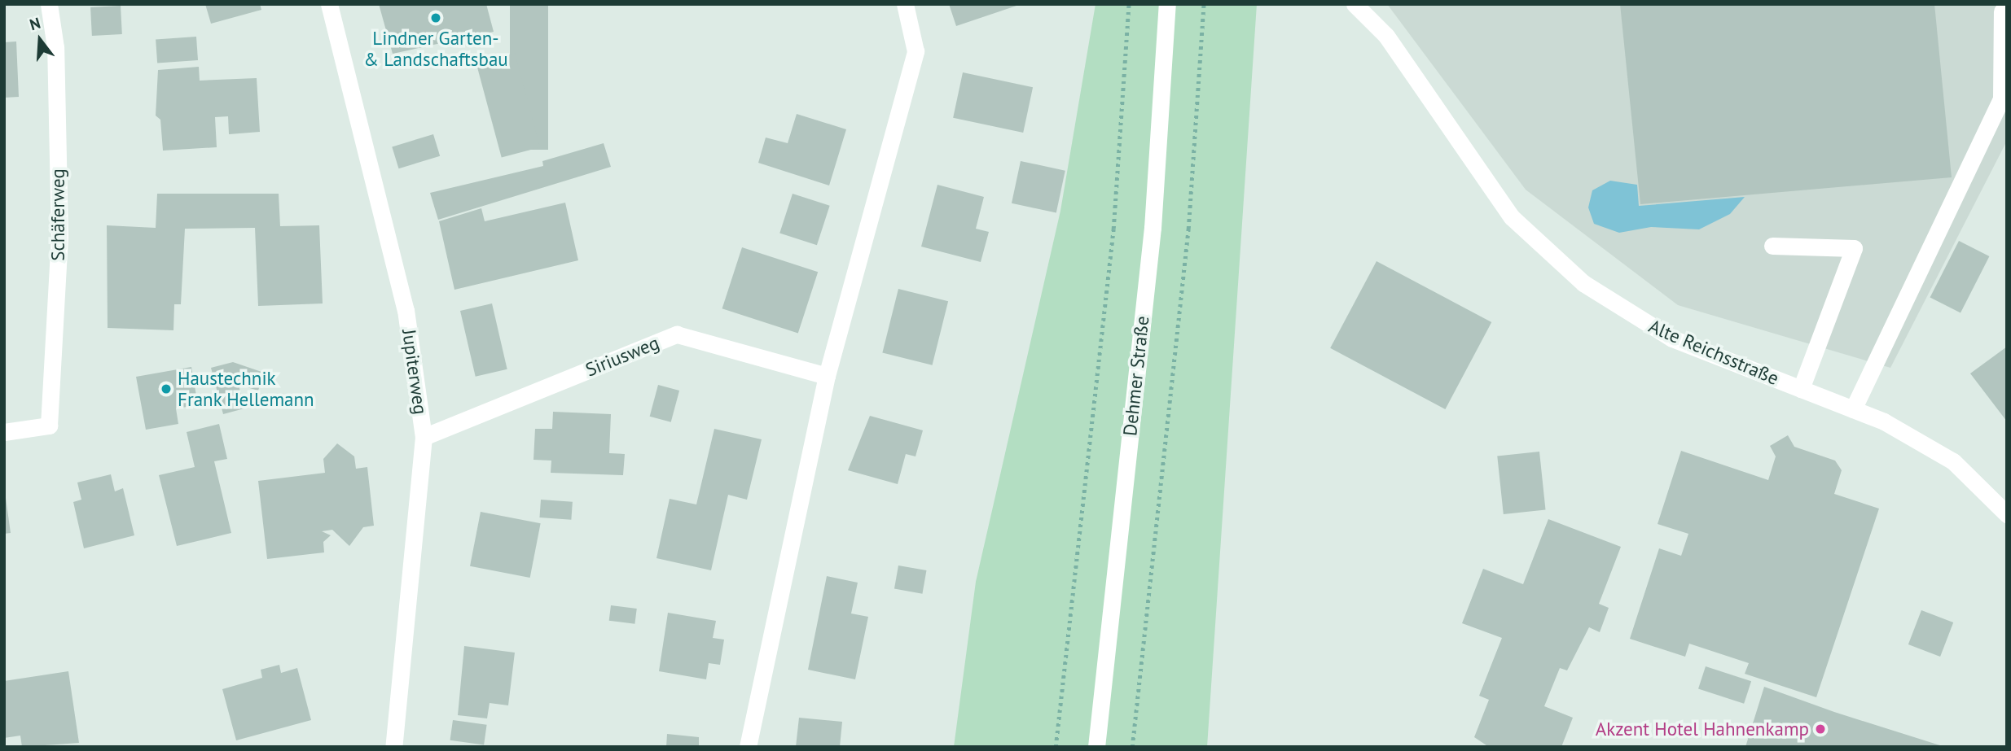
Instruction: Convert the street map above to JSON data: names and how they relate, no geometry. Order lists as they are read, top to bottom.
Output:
{
  "streets": {
    "street": [
      "Schäferweg",
      "Alte Reichsstraße",
      "Siriusweg",
      "Jupiterweg",
      "Dehmer Straße"
    ]
  },
  "crossings": [
    ["Siriusweg", "Jupiterweg"]
  ],
  "places": ["Lindner Garten- & Landschaftsbau", "Haustechnik Frank Hellemann", "Akzent Hotel Hahnenkamp"],
  "north": "top"
}
